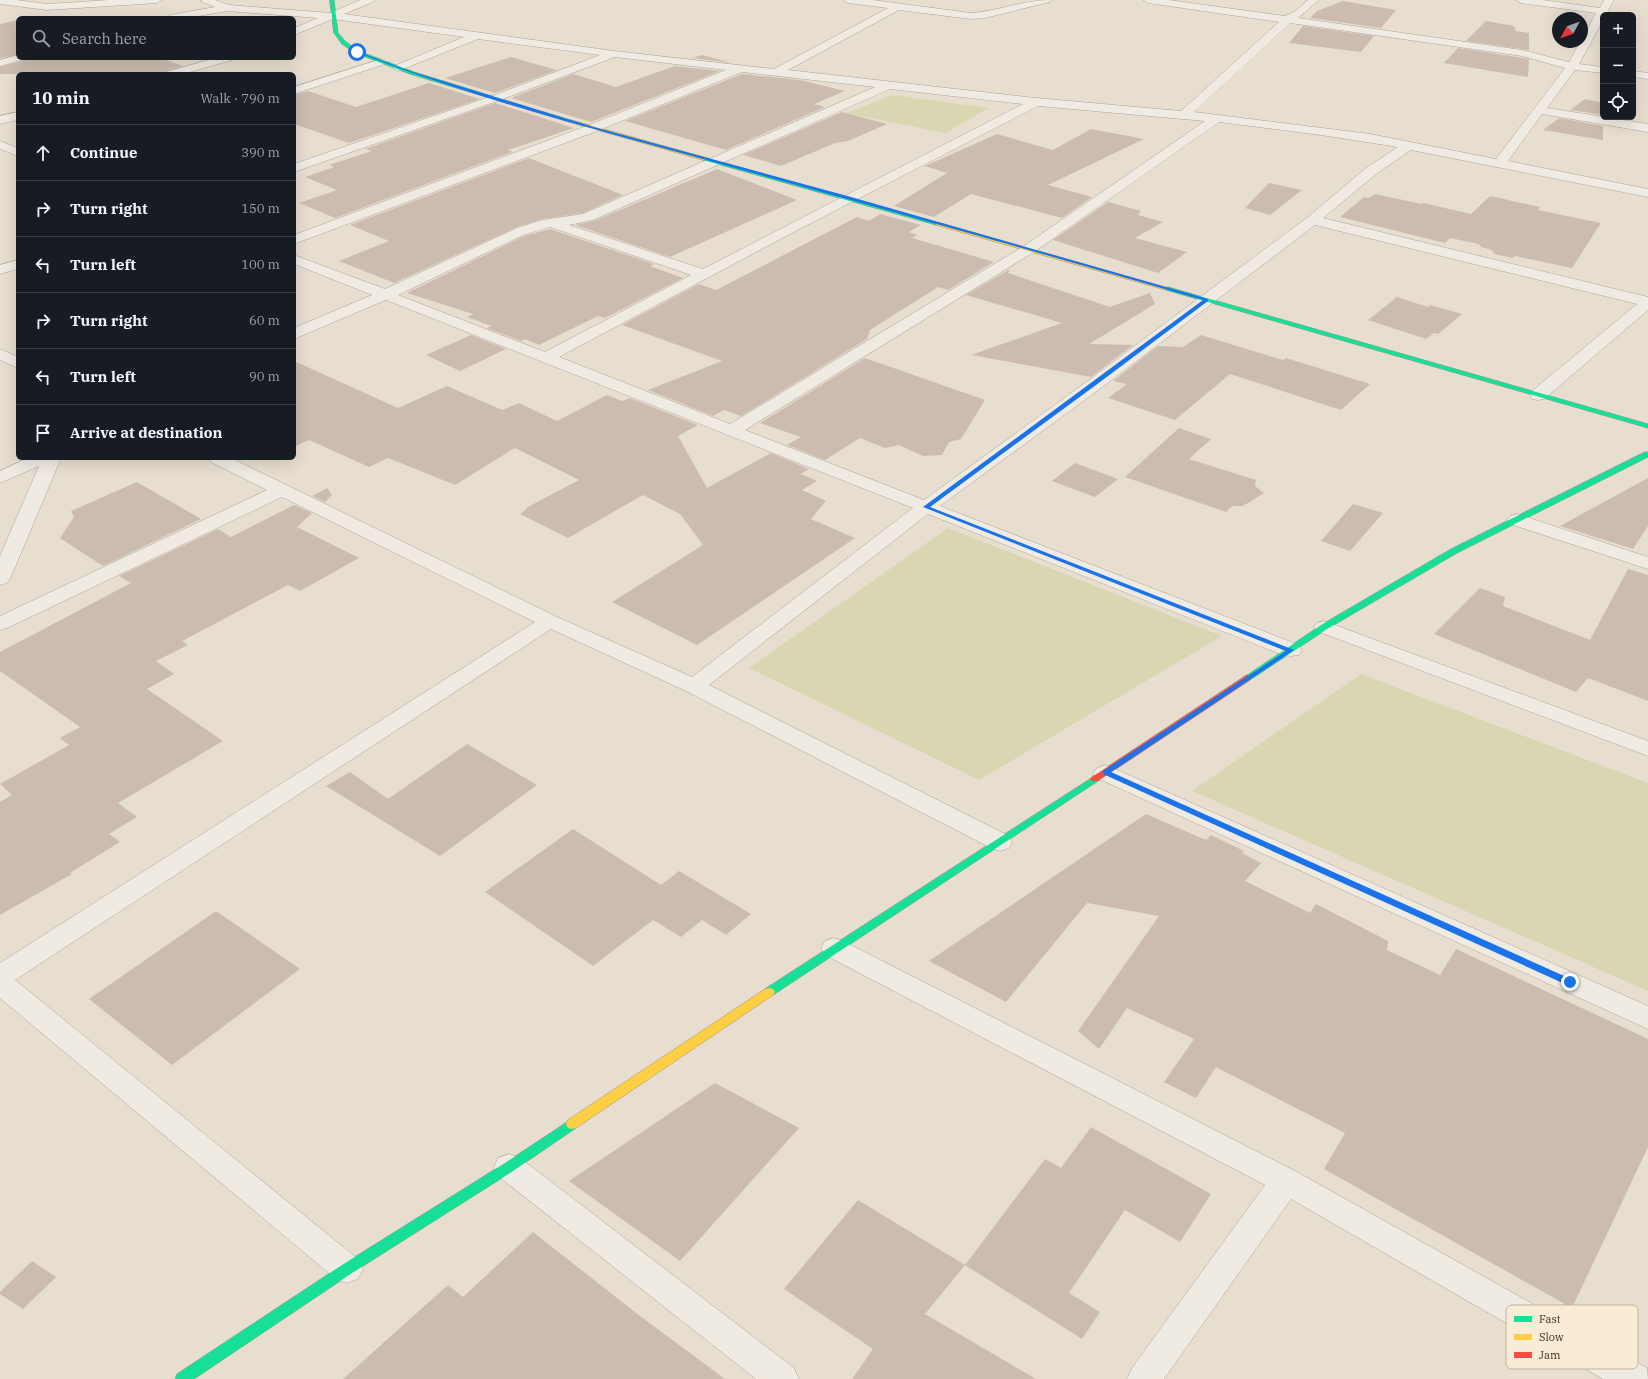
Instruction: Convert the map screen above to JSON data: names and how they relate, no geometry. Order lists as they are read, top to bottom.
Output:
{
  "legend": ["Fast", "Slow", "Jam"],
  "north": "bottom left",
  "page": {
    "map_buttons": ["+", "−"],
    "search": "Search here",
    "heading": ["10 min", "Walk · 790 m"],
    "list": [
      ["Continue", "390 m"],
      ["Turn right", "150 m"],
      ["Turn left", "100 m"],
      ["Turn right", "60 m"],
      ["Turn left", "90 m"],
      "Arrive at destination"
    ]
  }
}
